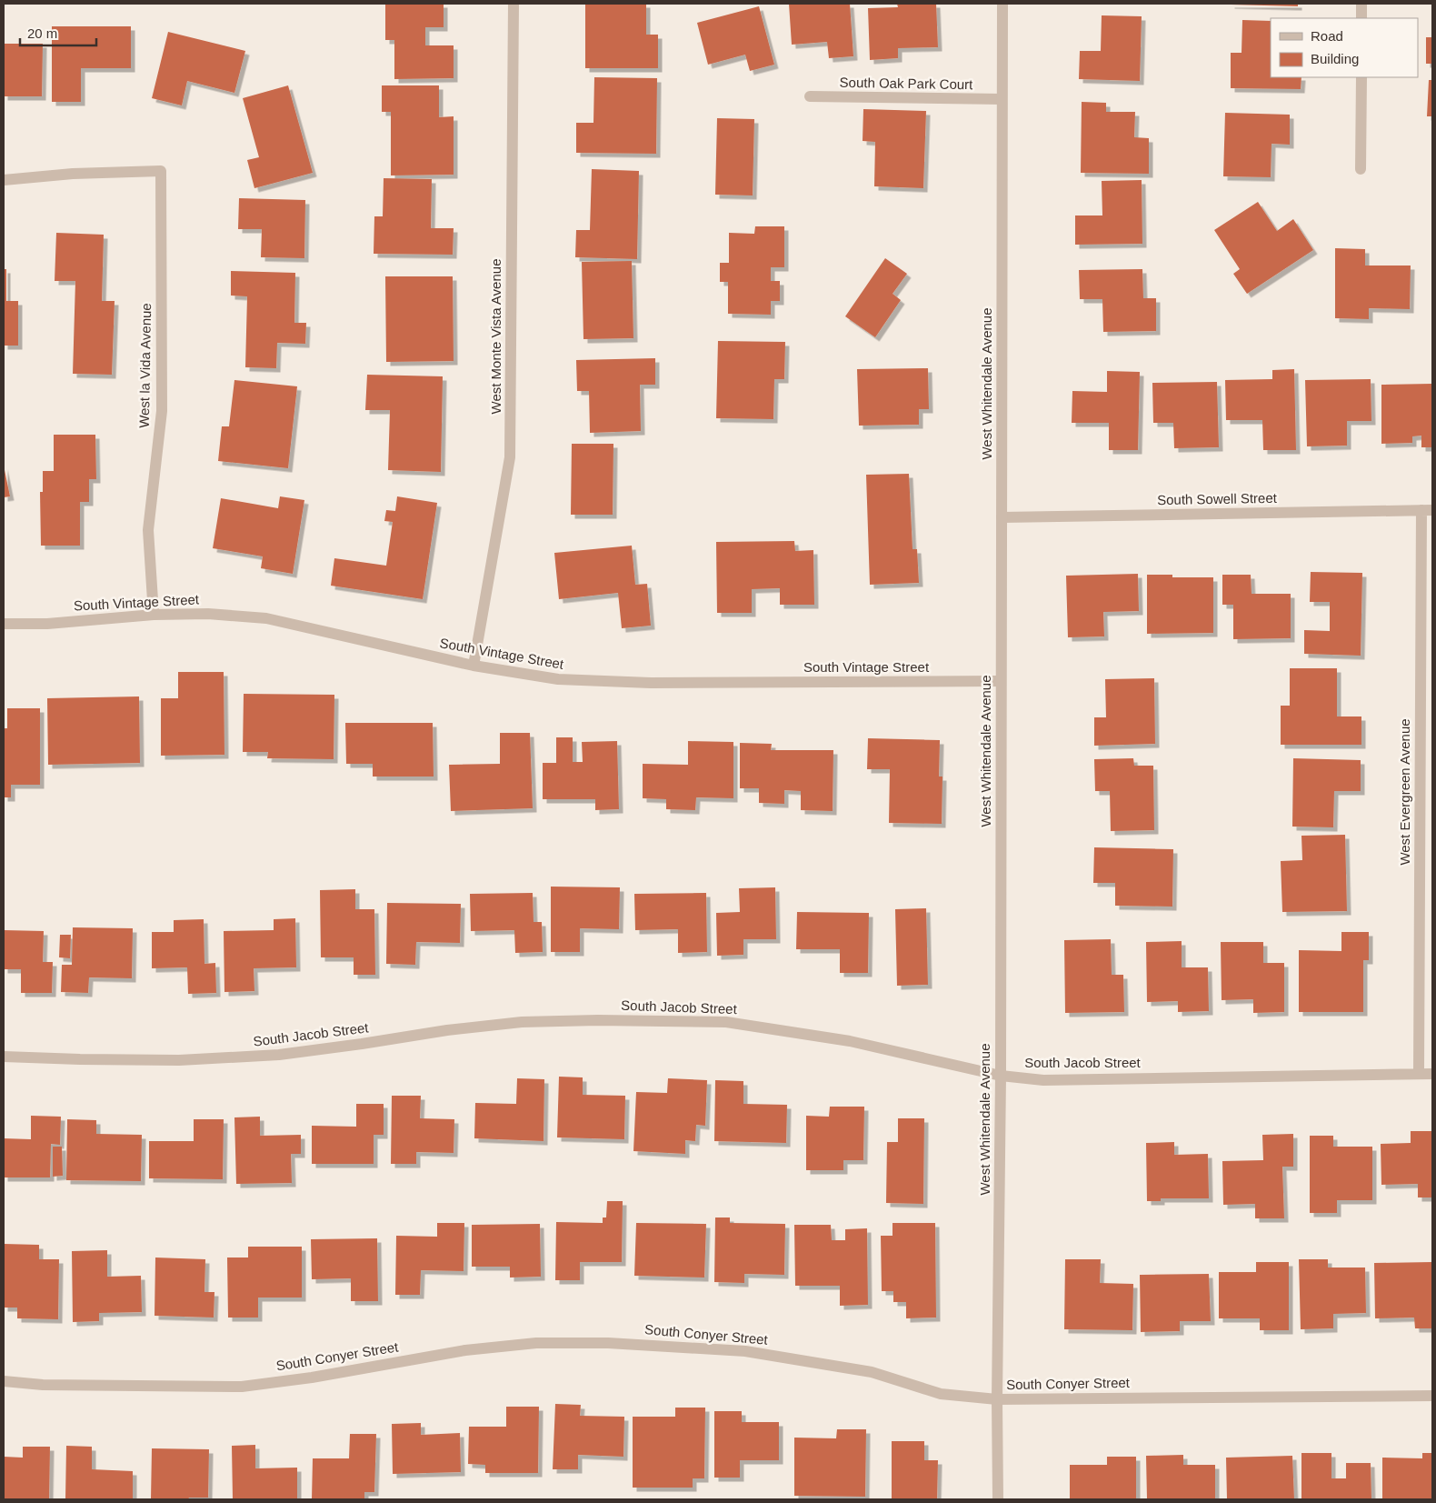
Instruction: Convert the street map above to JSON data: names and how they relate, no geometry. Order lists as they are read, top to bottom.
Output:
{
  "streets": {
    "street": [
      "South Oak Park Court",
      "West Monte Vista Avenue",
      "West la Vida Avenue",
      "West Whitendale Avenue",
      "South Sowell Street",
      "South Vintage Street",
      "West Evergreen Avenue",
      "South Jacob Street",
      "South Conyer Street"
    ]
  },
  "crossings": [
    ["South Oak Park Court", "West Whitendale Avenue"],
    ["West Monte Vista Avenue", "South Vintage Street"],
    ["West la Vida Avenue", "South Vintage Street"],
    ["West Whitendale Avenue", "South Sowell Street"],
    ["West Whitendale Avenue", "South Vintage Street"],
    ["West Whitendale Avenue", "South Jacob Street"],
    ["West Whitendale Avenue", "South Conyer Street"],
    ["South Sowell Street", "West Evergreen Avenue"],
    ["West Evergreen Avenue", "South Jacob Street"]
  ],
  "legend": ["Road", "Building"],
  "scale_bar": "20 m"
}
